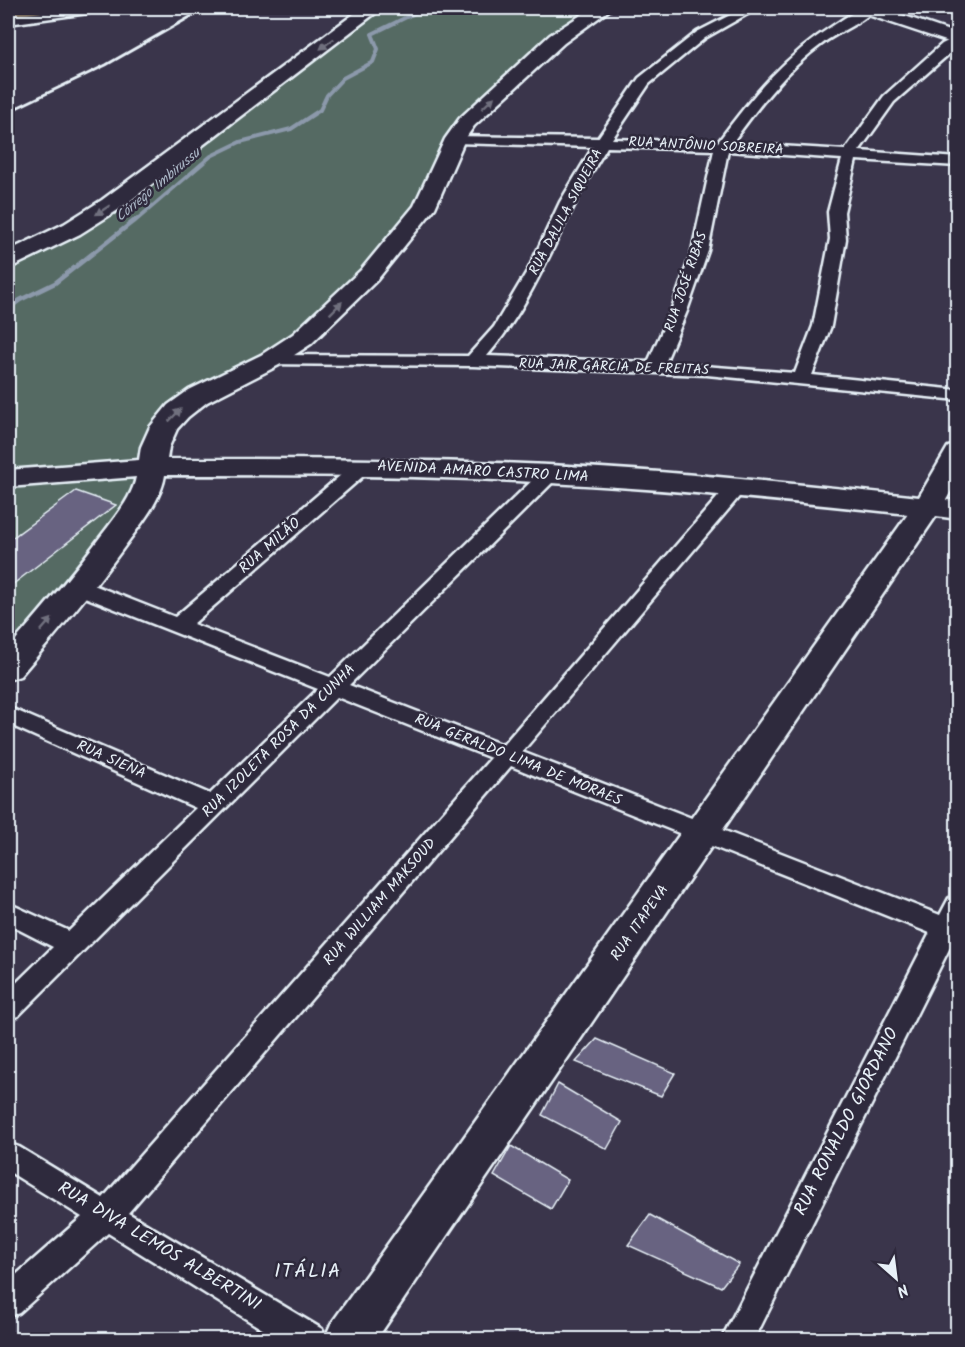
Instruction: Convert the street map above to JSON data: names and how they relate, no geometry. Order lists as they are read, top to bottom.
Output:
{
  "streets": {
    "street": [
      "RUA ANTÔNIO SOBREIRA",
      "RUA DALILA SIQUEIRA",
      "RUA JOSÉ RIBAS",
      "RUA JAIR GARCIA DE FREITAS",
      "AVENIDA AMARO CASTRO LIMA",
      "RUA MILÃO",
      "RUA IZOLETA ROSA DA CUNHA",
      "RUA SIENA",
      "RUA GERALDO LIMA DE MORAES",
      "RUA WILLIAM MAKSOUD",
      "RUA ITAPEVA",
      "RUA RONALDO GIORDANO",
      "RUA DIVA LEMOS ALBERTINI"
    ]
  },
  "crossings": [
    ["RUA ANTÔNIO SOBREIRA", "RUA DALILA SIQUEIRA"],
    ["RUA ANTÔNIO SOBREIRA", "RUA JOSÉ RIBAS"],
    ["RUA DALILA SIQUEIRA", "RUA JAIR GARCIA DE FREITAS"],
    ["RUA JOSÉ RIBAS", "RUA JAIR GARCIA DE FREITAS"],
    ["AVENIDA AMARO CASTRO LIMA", "RUA MILÃO"],
    ["AVENIDA AMARO CASTRO LIMA", "RUA IZOLETA ROSA DA CUNHA"],
    ["AVENIDA AMARO CASTRO LIMA", "RUA WILLIAM MAKSOUD"],
    ["AVENIDA AMARO CASTRO LIMA", "RUA ITAPEVA"],
    ["RUA MILÃO", "RUA GERALDO LIMA DE MORAES"],
    ["RUA IZOLETA ROSA DA CUNHA", "RUA SIENA"],
    ["RUA IZOLETA ROSA DA CUNHA", "RUA GERALDO LIMA DE MORAES"],
    ["RUA GERALDO LIMA DE MORAES", "RUA WILLIAM MAKSOUD"],
    ["RUA GERALDO LIMA DE MORAES", "RUA ITAPEVA"],
    ["RUA GERALDO LIMA DE MORAES", "RUA RONALDO GIORDANO"],
    ["RUA WILLIAM MAKSOUD", "RUA DIVA LEMOS ALBERTINI"]
  ],
  "districts": ["ITÁLIA"],
  "water": ["Córrego Imbirussu"],
  "north": "bottom right"
}
